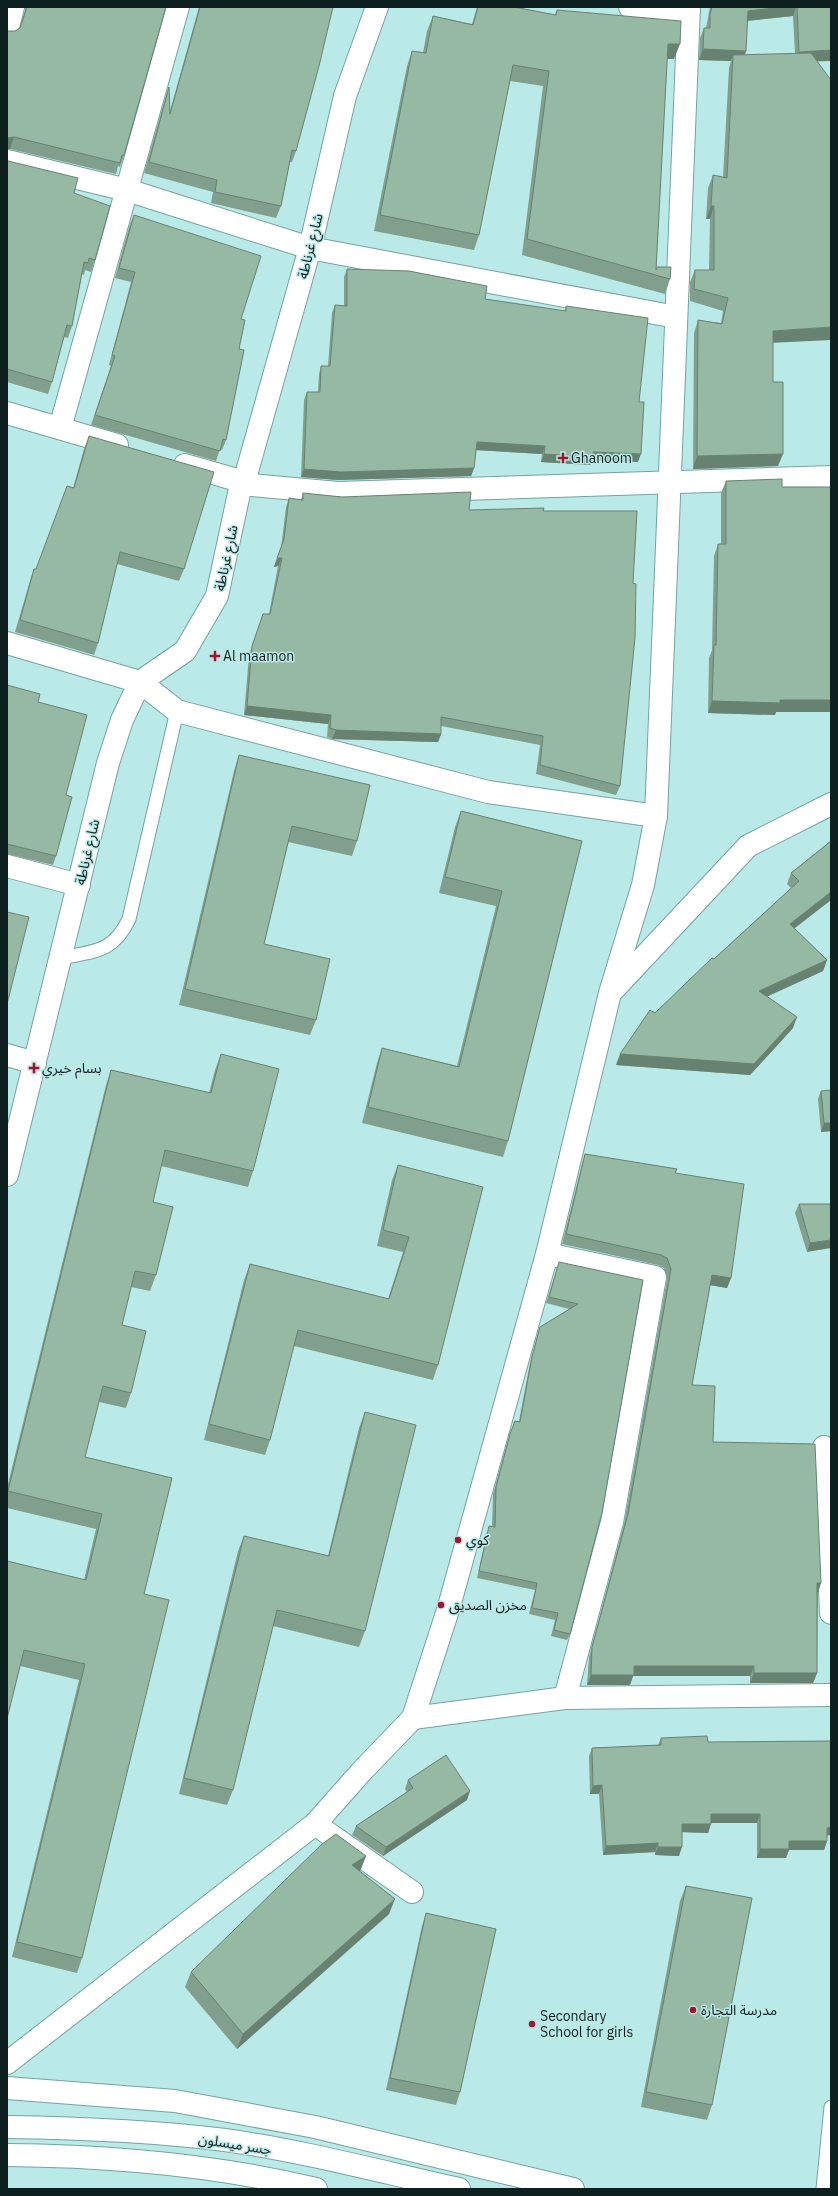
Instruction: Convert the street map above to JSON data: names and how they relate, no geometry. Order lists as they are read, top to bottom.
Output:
{
  "streets": {
    "street": ["شارع غرناطة", "جسر ميسلون"]
  },
  "places": {
    "health": ["Ghanoom", "Al maamon", "بسام خيري"],
    "other": [
      "كوي",
      "مخزن الصديق",
      "مدرسة التجارة",
      "Secondary School for girls"
    ]
  }
}
